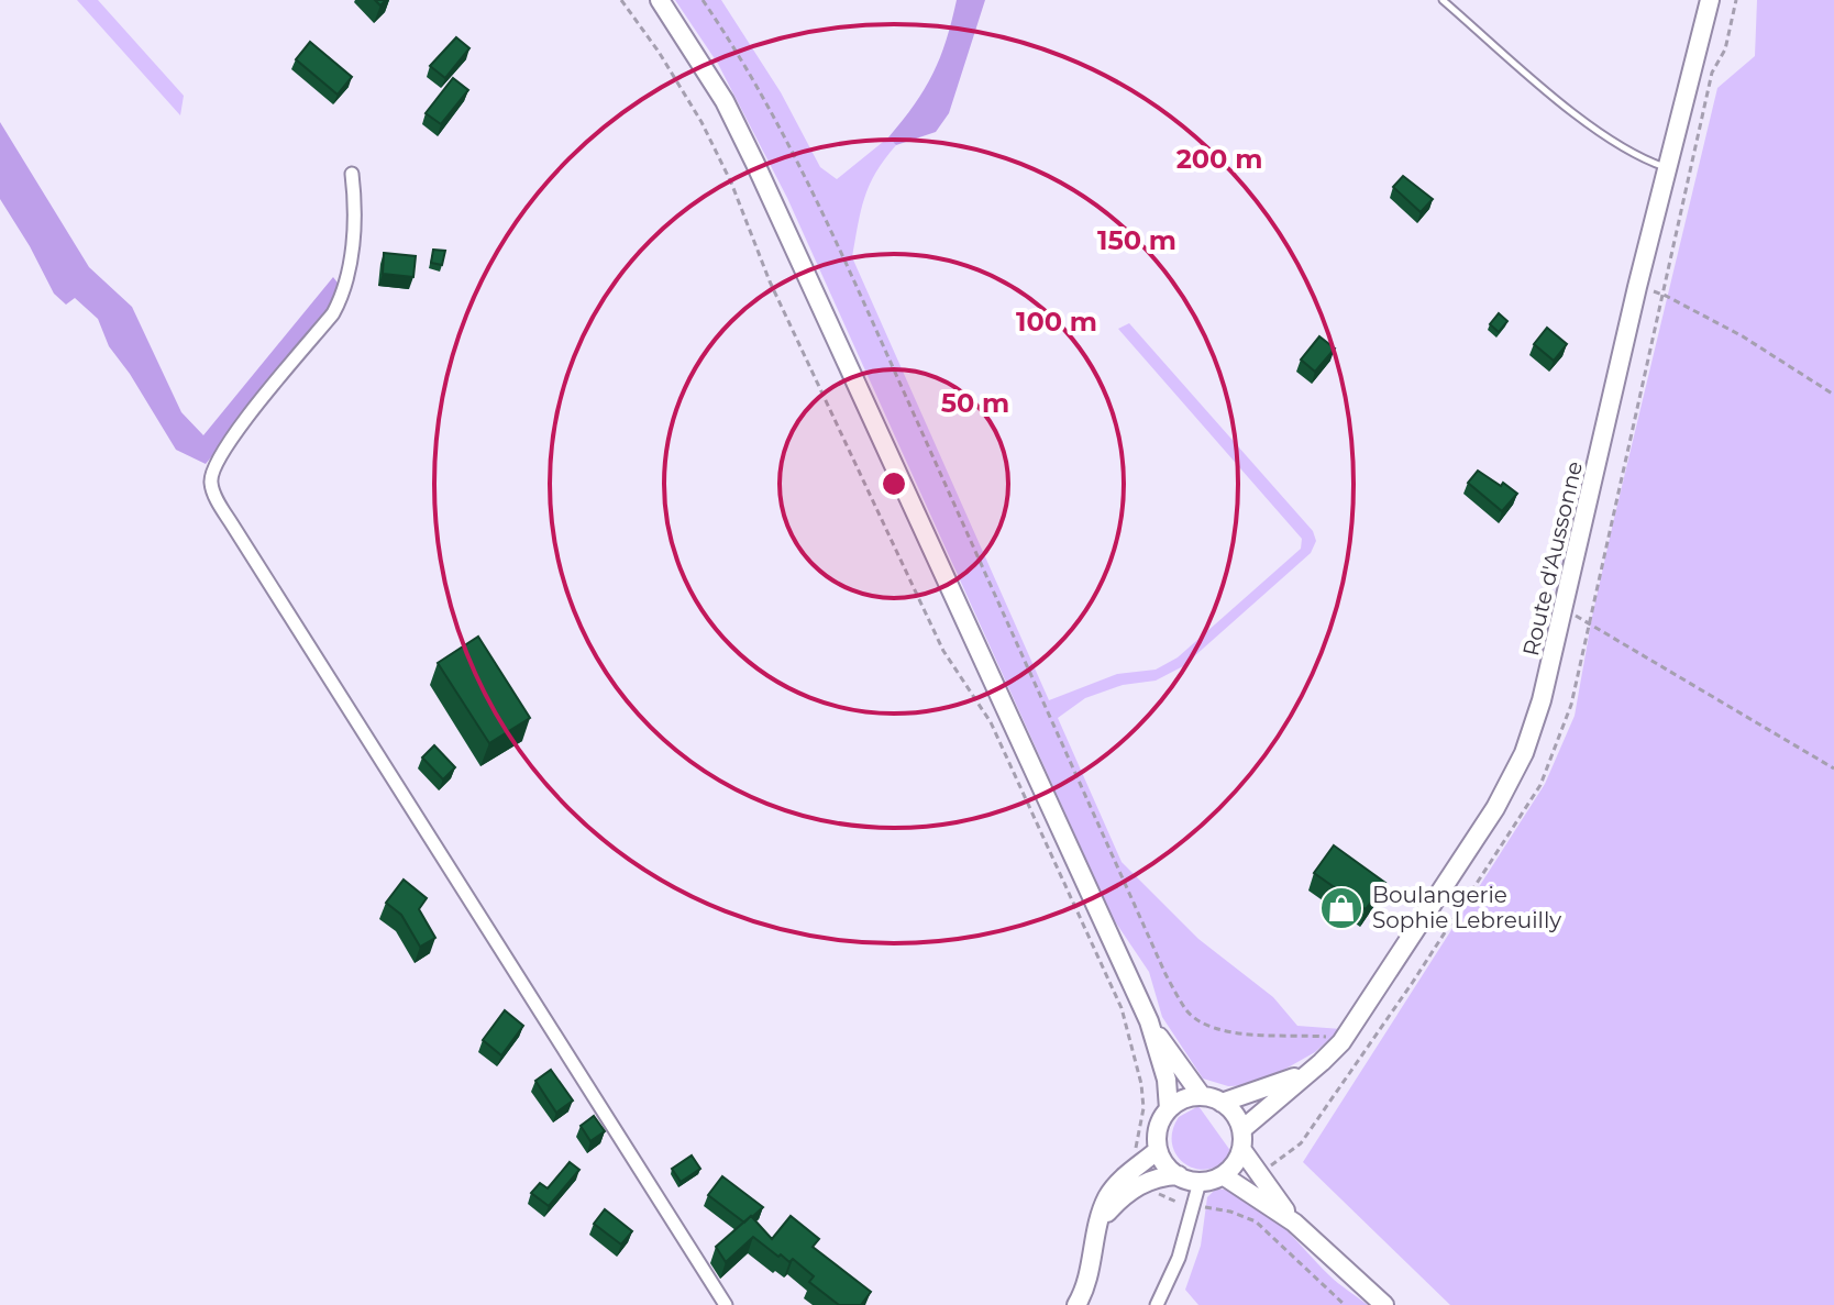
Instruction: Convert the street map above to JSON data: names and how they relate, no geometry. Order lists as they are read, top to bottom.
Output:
{
  "streets": {
    "main road": ["Route d'Aussonne"]
  },
  "places": {
    "shop": ["Boulangerie Sophie Lebreuilly"]
  },
  "rings": [
    "200 m",
    "150 m",
    "100 m",
    "50 m"
  ]
}
